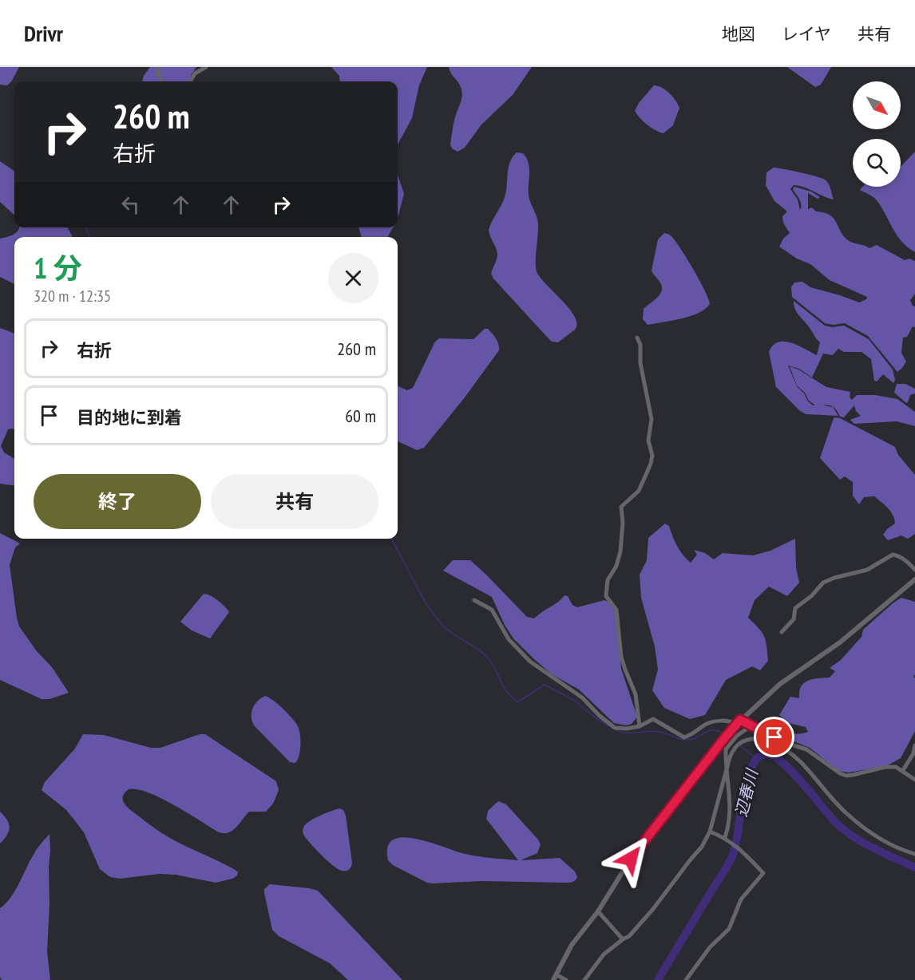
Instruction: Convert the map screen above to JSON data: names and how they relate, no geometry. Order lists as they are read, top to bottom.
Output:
{
  "water": ["辺春川"],
  "north": "bottom right",
  "page": {
    "header": "Drivr",
    "nav": ["地図", "レイヤ", "共有"],
    "turn": ["260 m", "右折"],
    "heading": ["1 分", "320 m · 12:35"],
    "list": [
      {
        "name": "右折",
        "value": "260 m"
      },
      {
        "name": "目的地に到着",
        "value": "60 m"
      }
    ],
    "buttons": ["終了", "共有"]
  }
}
